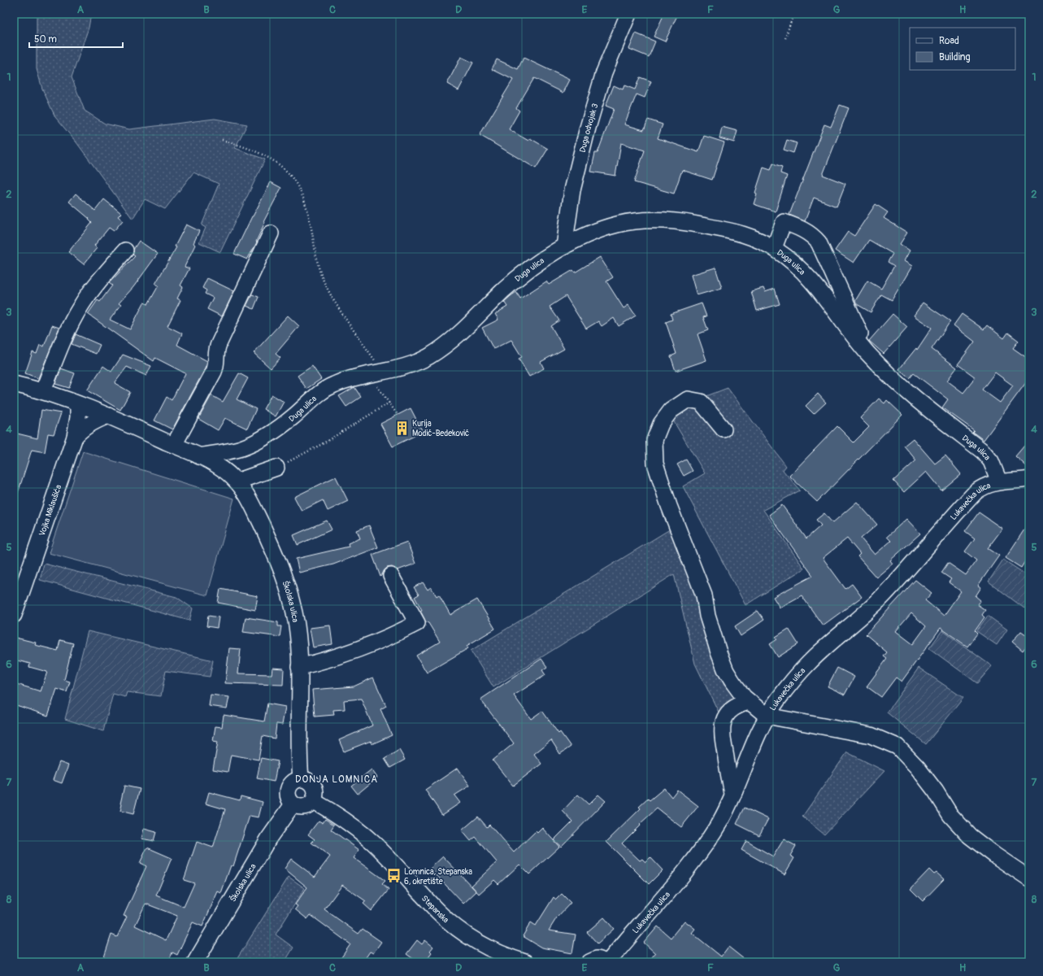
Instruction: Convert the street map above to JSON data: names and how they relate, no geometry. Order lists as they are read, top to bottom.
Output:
{
  "streets": {
    "street": [
      "Duga odvojak 3",
      "Duga ulica",
      "Lukavečka ulica",
      "Vojka Miklaušića",
      "Školska ulica",
      "Stepanska"
    ]
  },
  "crossings": [
    ["Duga odvojak 3", "Duga ulica"],
    ["Duga ulica", "Lukavečka ulica"],
    ["Duga ulica", "Školska ulica"],
    ["Školska ulica", "Stepanska"]
  ],
  "districts": ["DONJA LOMNICA"],
  "places": {
    "building": ["Kurija Modić-Bedeković"],
    "bus stop": ["Lomnica, Stepanska 6, okretište"]
  },
  "legend": ["Road", "Building"],
  "scale_bar": "50 m",
  "grid": {
    "columns": [
      "A",
      "B",
      "C",
      "D",
      "E",
      "F",
      "G",
      "H"
    ],
    "rows": [
      "1",
      "2",
      "3",
      "4",
      "5",
      "6",
      "7",
      "8"
    ]
  }
}
